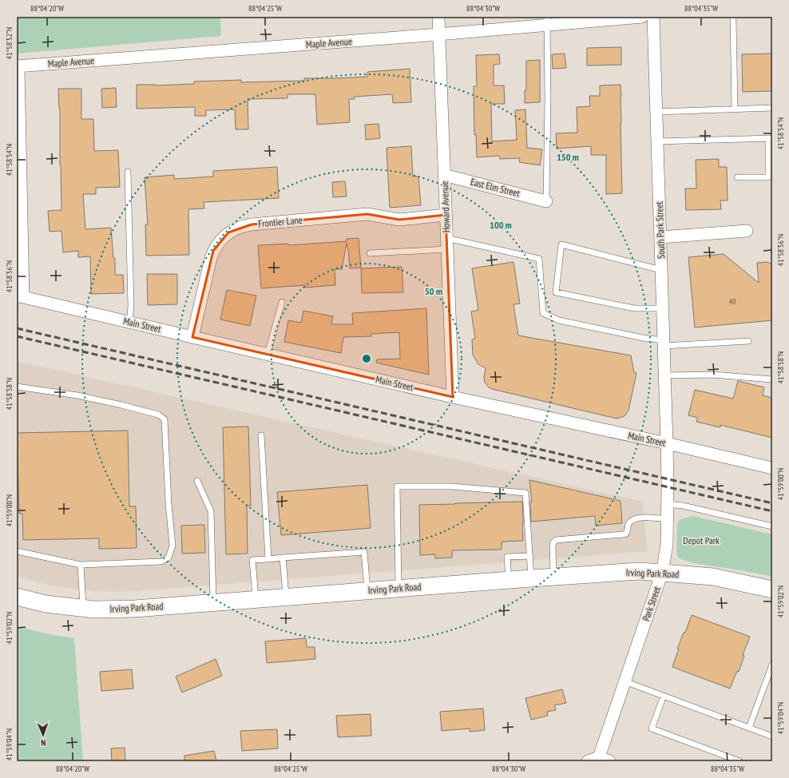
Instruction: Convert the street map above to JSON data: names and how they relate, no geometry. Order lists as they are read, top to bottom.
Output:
{
  "streets": {
    "main road": ["Irving Park Road"],
    "street": [
      "Maple Avenue",
      "East Elm Street",
      "Howard Avenue",
      "Frontier Lane",
      "South Park Street",
      "Main Street",
      "Park Street"
    ]
  },
  "crossings": [
    ["Maple Avenue", "Howard Avenue"],
    ["East Elm Street", "Howard Avenue"],
    ["Howard Avenue", "Frontier Lane"],
    ["Howard Avenue", "Main Street"],
    ["Frontier Lane", "Main Street"],
    ["South Park Street", "Main Street"],
    ["South Park Street", "Park Street"],
    ["Main Street", "Park Street"],
    ["Irving Park Road", "Park Street"]
  ],
  "parks": ["Depot Park"],
  "house_numbers": ["40"],
  "north": "bottom",
  "coordinates": [
    "88°04'20\"W",
    "88°04'25\"W",
    "88°04'30\"W",
    "88°04'35\"W",
    "41°58'52\"N",
    "41°58'54\"N",
    "41°58'56\"N",
    "41°58'58\"N",
    "41°59'00\"N",
    "41°59'02\"N",
    "41°59'04\"N"
  ],
  "rings": ["150 m", "100 m", "50 m"]
}
